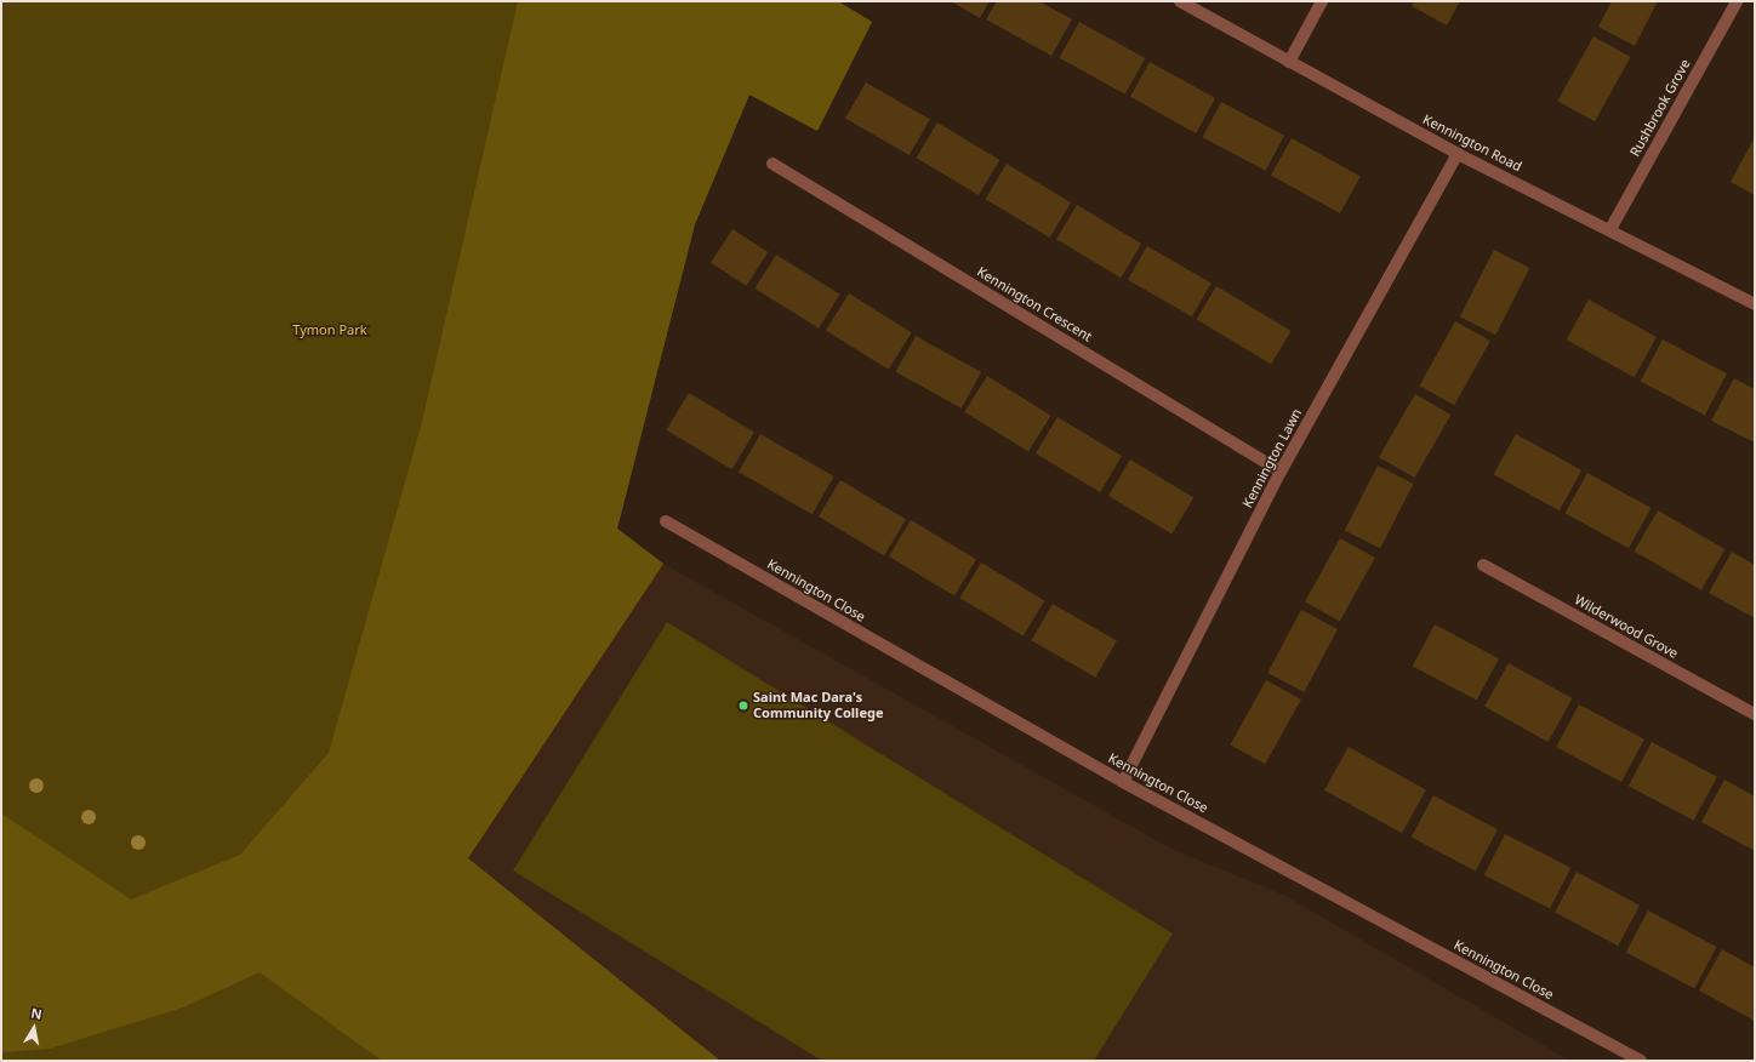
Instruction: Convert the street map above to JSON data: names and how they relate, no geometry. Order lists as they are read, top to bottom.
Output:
{
  "streets": {
    "street": [
      "Rushbrook Grove",
      "Kennington Road",
      "Kennington Crescent",
      "Kennington Lawn",
      "Kennington Close",
      "Wilderwood Grove"
    ]
  },
  "crossings": [
    ["Rushbrook Grove", "Kennington Road"],
    ["Kennington Road", "Kennington Lawn"],
    ["Kennington Crescent", "Kennington Lawn"],
    ["Kennington Lawn", "Kennington Close"]
  ],
  "parks": ["Tymon Park"],
  "places": ["Saint Mac Dara's Community College"],
  "north": "top"
}
